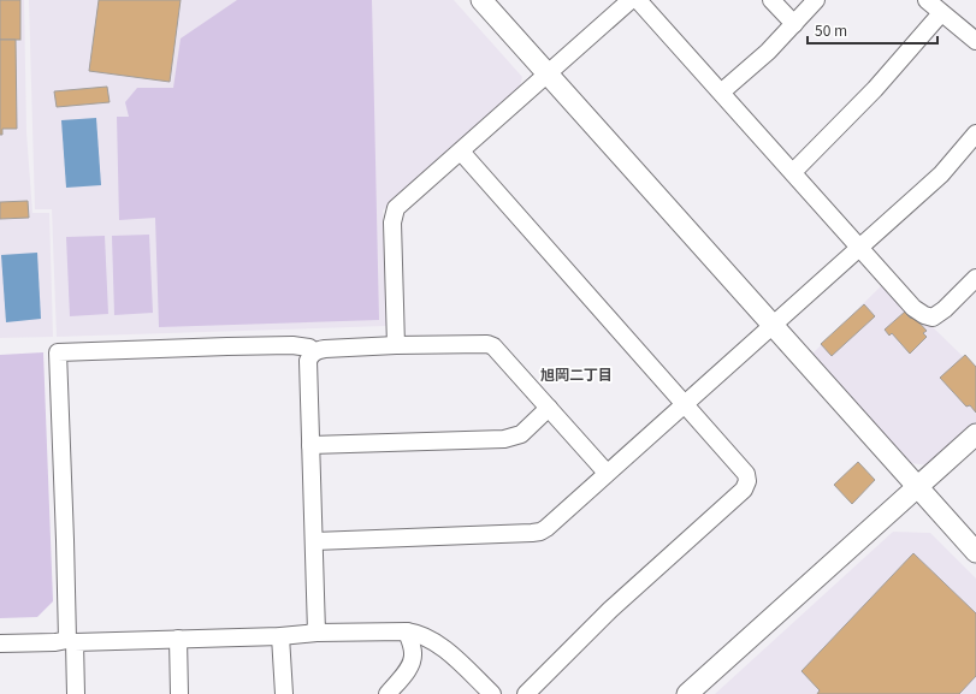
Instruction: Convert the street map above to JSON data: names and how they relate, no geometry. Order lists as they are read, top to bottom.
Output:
{
  "districts": ["旭岡二丁目"],
  "scale_bar": "50 m"
}
